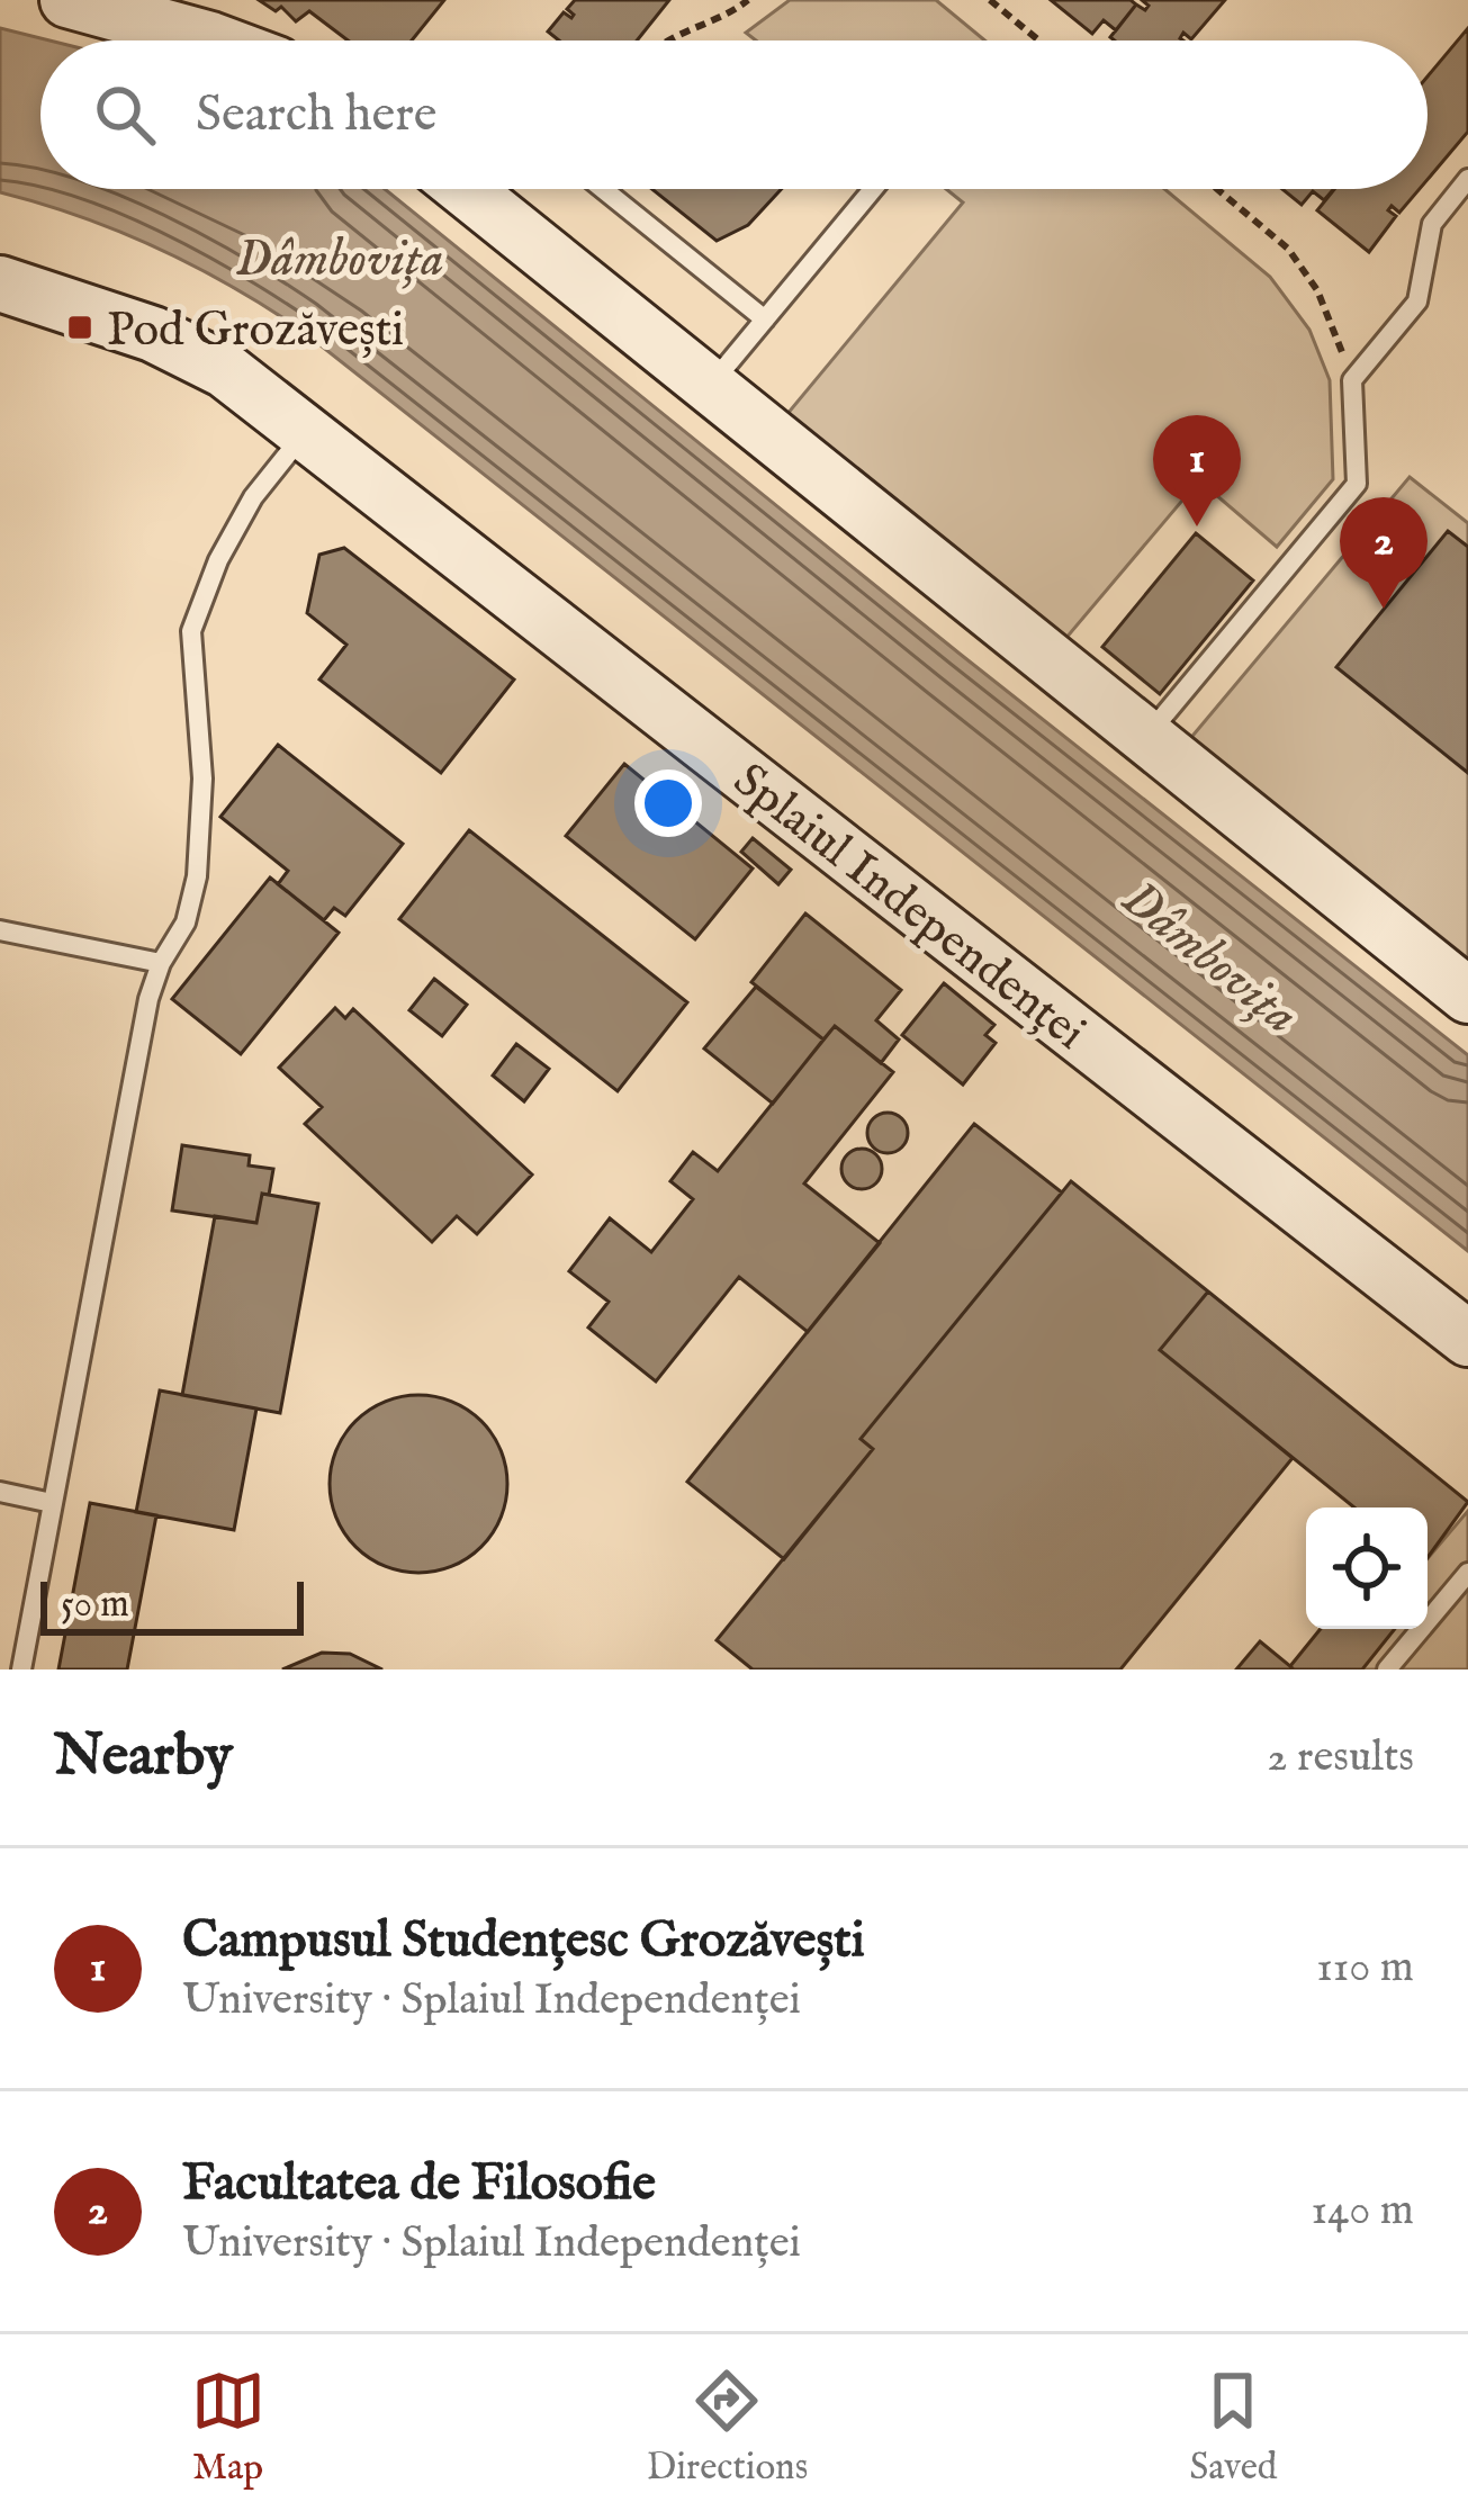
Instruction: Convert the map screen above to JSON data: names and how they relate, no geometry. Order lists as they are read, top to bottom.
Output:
{
  "streets": {
    "main road": ["Splaiul Independenței"]
  },
  "water": ["Dâmbovița"],
  "places": {
    "transit": ["Pod Grozăvești"]
  },
  "scale_bar": "50 m",
  "page": {
    "search": "Search here",
    "pins": ["1", "2"],
    "scale": "50 m",
    "heading": ["Nearby", "2 results"],
    "list": [
      {
        "mark": "1",
        "name": "Campusul Studențesc Grozăvești",
        "note": "University · Splaiul Independenței",
        "value": "110 m"
      },
      {
        "mark": "2",
        "name": "Facultatea de Filosofie",
        "note": "University · Splaiul Independenței",
        "value": "140 m"
      }
    ],
    "nav": ["Map", "Directions", "Saved"]
  }
}
